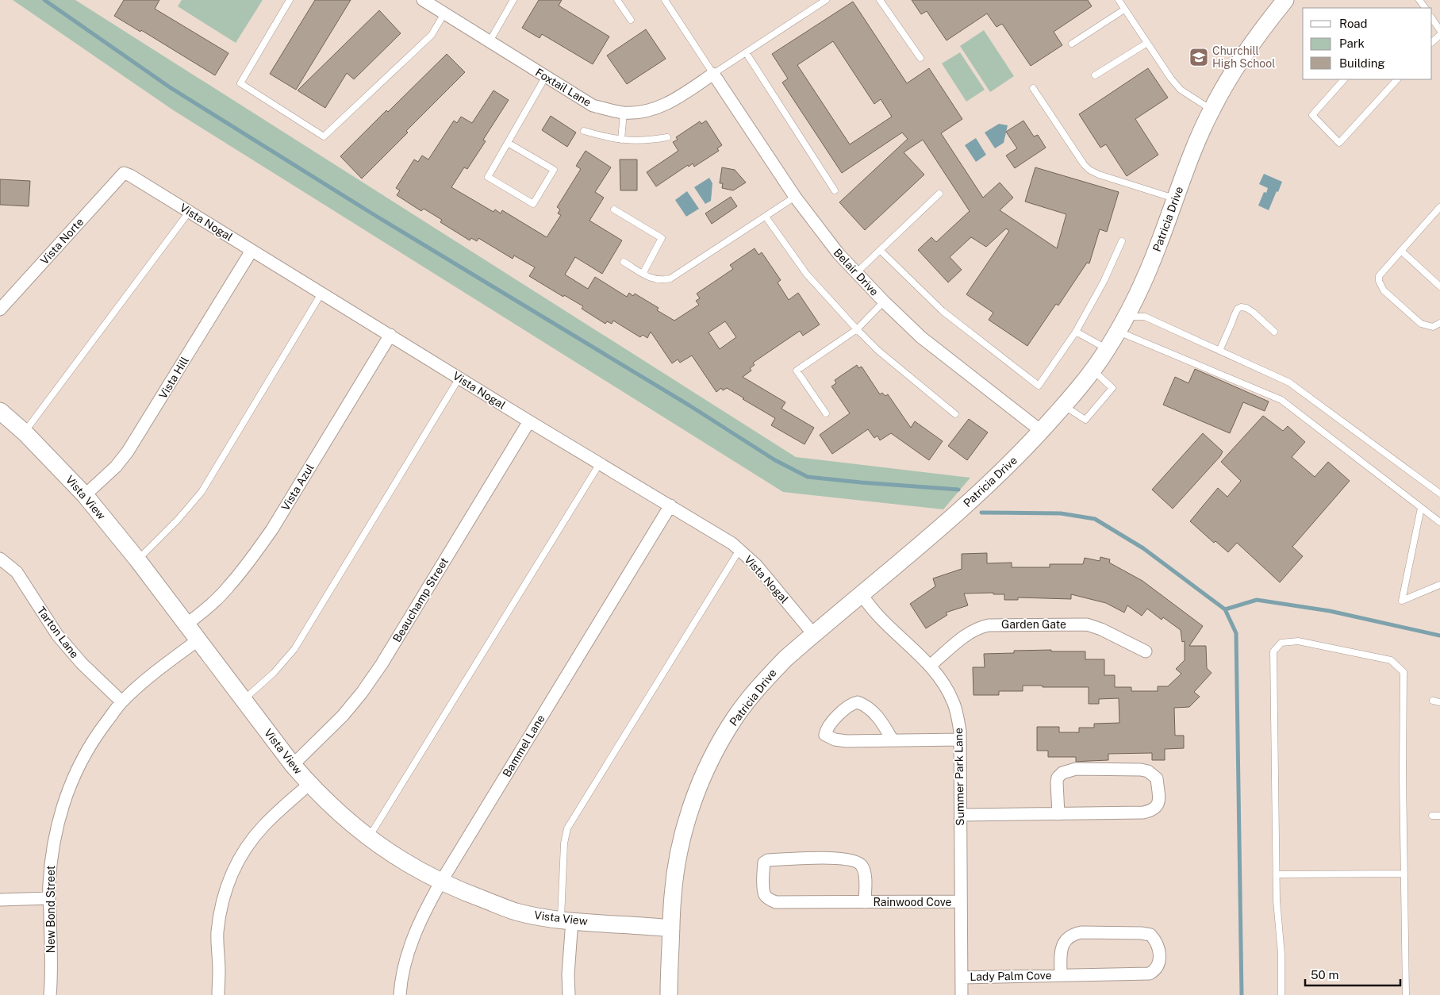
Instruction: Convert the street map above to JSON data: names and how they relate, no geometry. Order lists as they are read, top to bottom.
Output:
{
  "streets": {
    "street": [
      "Foxtail Lane",
      "Patricia Drive",
      "Vista Nogal",
      "Vista Norte",
      "Belair Drive",
      "Vista Hill",
      "Vista Azul",
      "Vista View",
      "Beauchamp Street",
      "Garden Gate",
      "Tarton Lane",
      "Bammel Lane",
      "Summer Park Lane",
      "Rainwood Cove",
      "New Bond Street",
      "Lady Palm Cove"
    ]
  },
  "crossings": [
    ["Foxtail Lane", "Belair Drive"],
    ["Patricia Drive", "Vista Nogal"],
    ["Patricia Drive", "Belair Drive"],
    ["Patricia Drive", "Vista View"],
    ["Patricia Drive", "Summer Park Lane"],
    ["Vista Nogal", "Vista Norte"],
    ["Vista Nogal", "Vista Hill"],
    ["Vista Nogal", "Vista Azul"],
    ["Vista Nogal", "Beauchamp Street"],
    ["Vista Nogal", "Bammel Lane"],
    ["Vista Hill", "Vista View"],
    ["Vista Azul", "Vista View"],
    ["Vista View", "Beauchamp Street"],
    ["Vista View", "Bammel Lane"],
    ["Vista View", "New Bond Street"],
    ["Garden Gate", "Summer Park Lane"],
    ["Tarton Lane", "New Bond Street"],
    ["Summer Park Lane", "Rainwood Cove"],
    ["Summer Park Lane", "Lady Palm Cove"]
  ],
  "places": {
    "school or university": ["Churchill High School"]
  },
  "legend": ["Road", "Park", "Building"],
  "scale_bar": "50 m"
}
